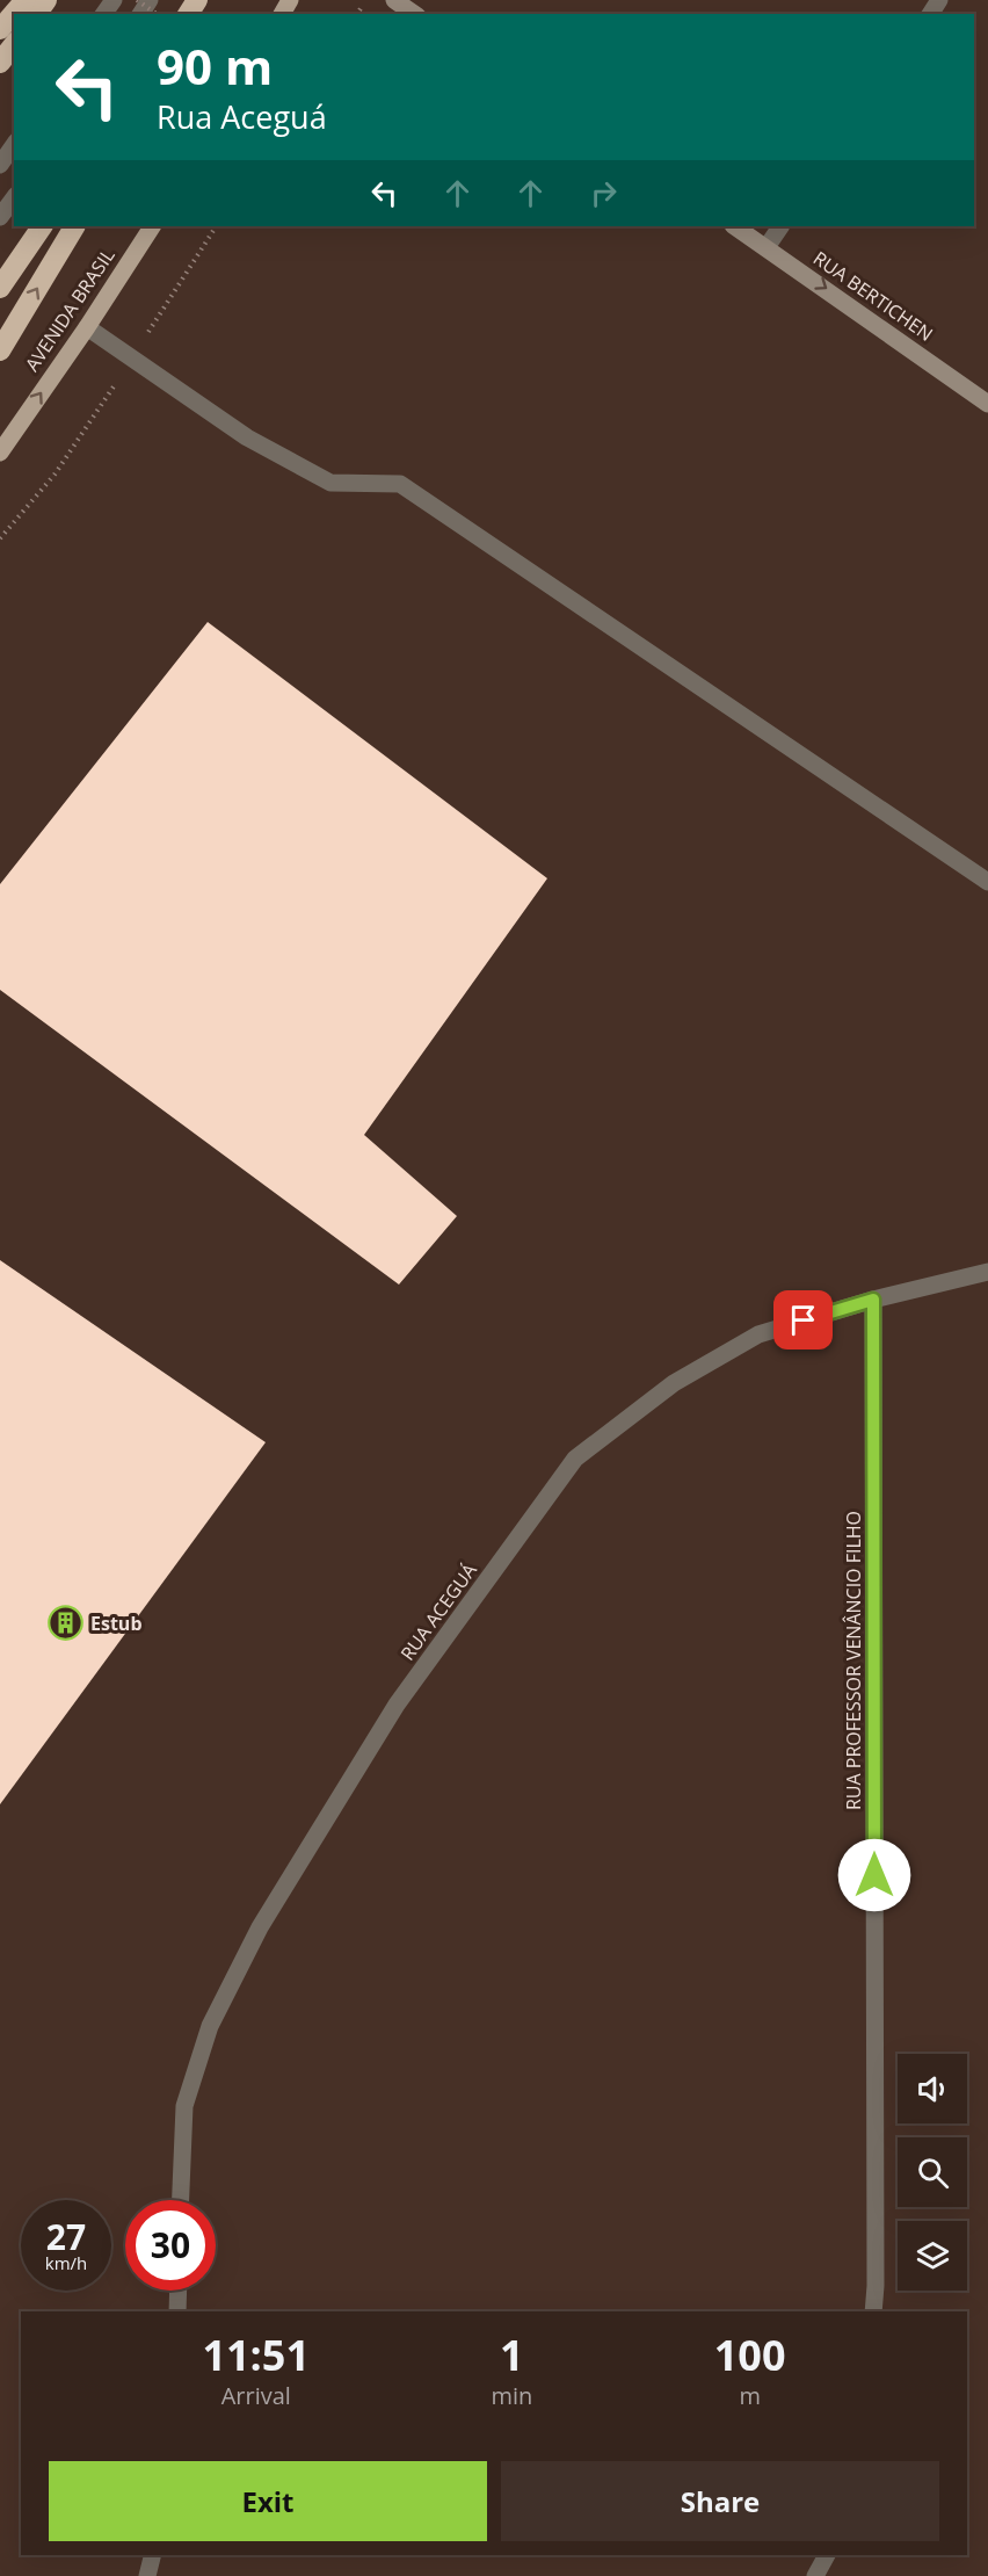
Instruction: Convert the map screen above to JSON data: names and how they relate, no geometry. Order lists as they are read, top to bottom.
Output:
{
  "streets": {
    "main road": ["AVENIDA BRASIL"],
    "street": ["RUA BERTICHEN", "RUA ACEGUÁ", "RUA PROFESSOR VENÂNCIO FILHO"]
  },
  "crossings": [
    ["RUA ACEGUÁ", "RUA PROFESSOR VENÂNCIO FILHO"]
  ],
  "one_way": ["RUA BERTICHEN", "AVENIDA BRASIL"],
  "places": {
    "building": ["Estub"]
  },
  "page": {
    "turn": ["90 m", "Rua Aceguá"],
    "speed": "27 km/h",
    "limit": "30",
    "eta": [
      "11:51",
      "Arrival",
      "1",
      "min",
      "100",
      "m"
    ],
    "buttons": ["Exit", "Share"]
  }
}
